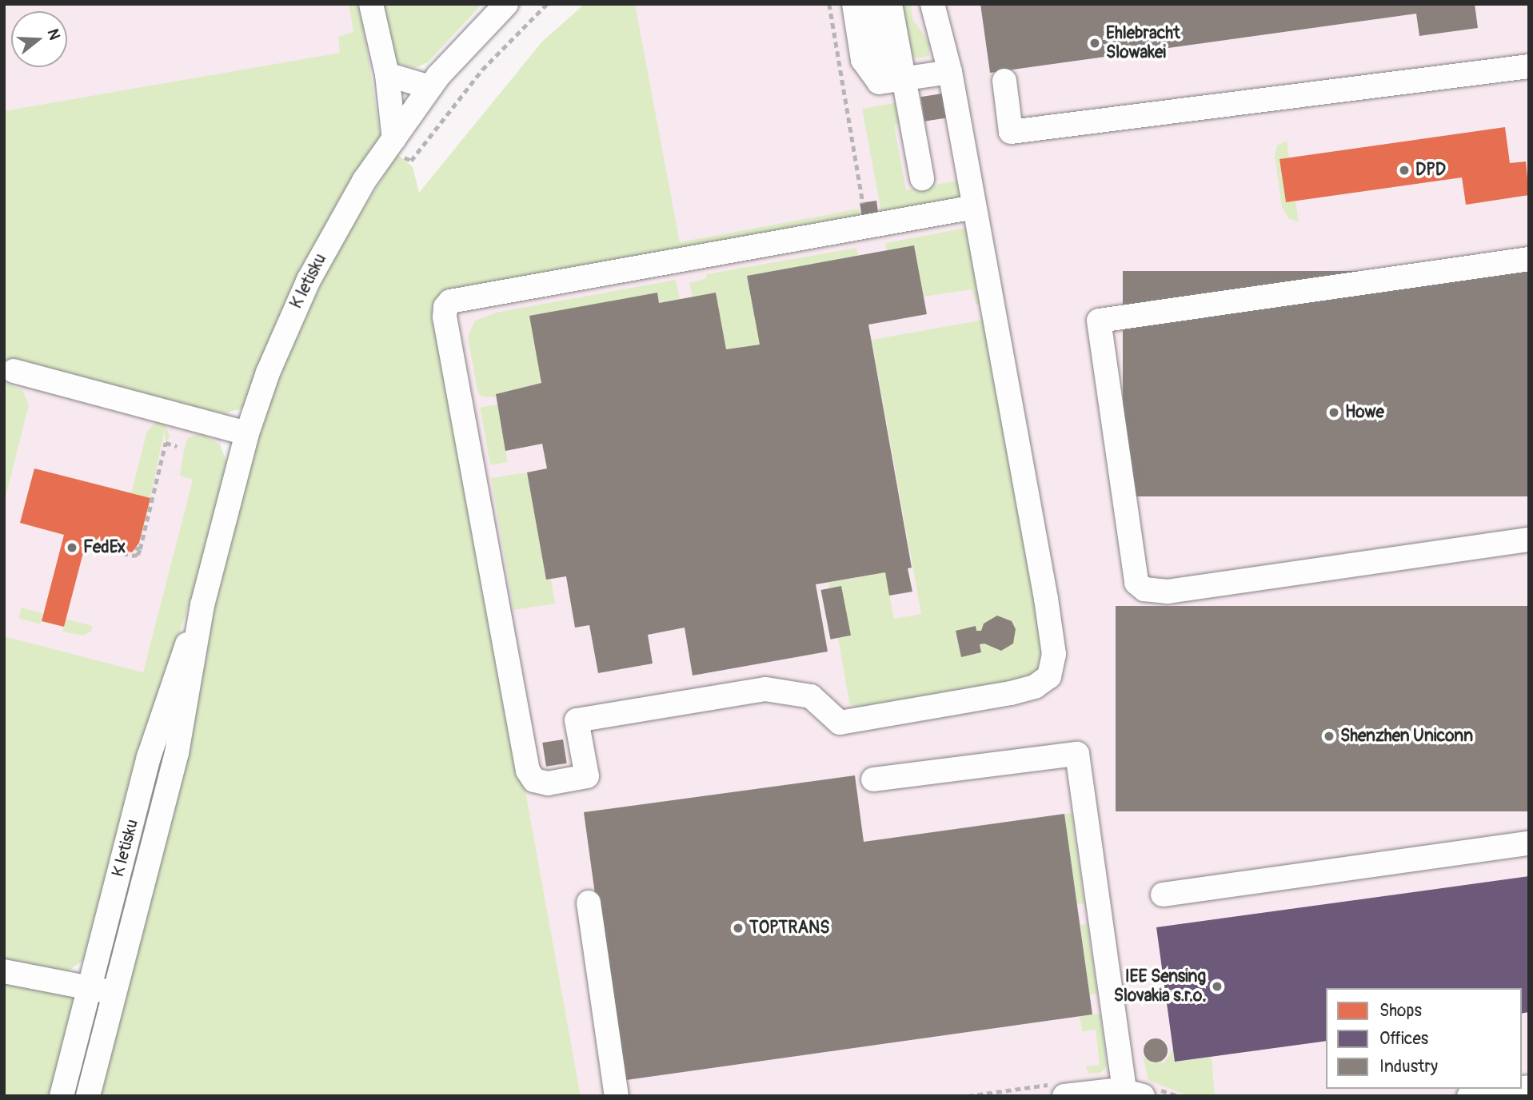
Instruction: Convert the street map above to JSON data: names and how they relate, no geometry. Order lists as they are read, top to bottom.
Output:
{
  "streets": {
    "street": ["K letisku"]
  },
  "places": [
    "Ehlebracht Slowakei",
    "DPD",
    "Howe",
    "FedEx",
    "Shenzhen Uniconn",
    "TOPTRANS",
    "IEE Sensing Slovakia s.r.o."
  ],
  "legend": ["Shops", "Offices", "Industry"],
  "north": "right"
}
